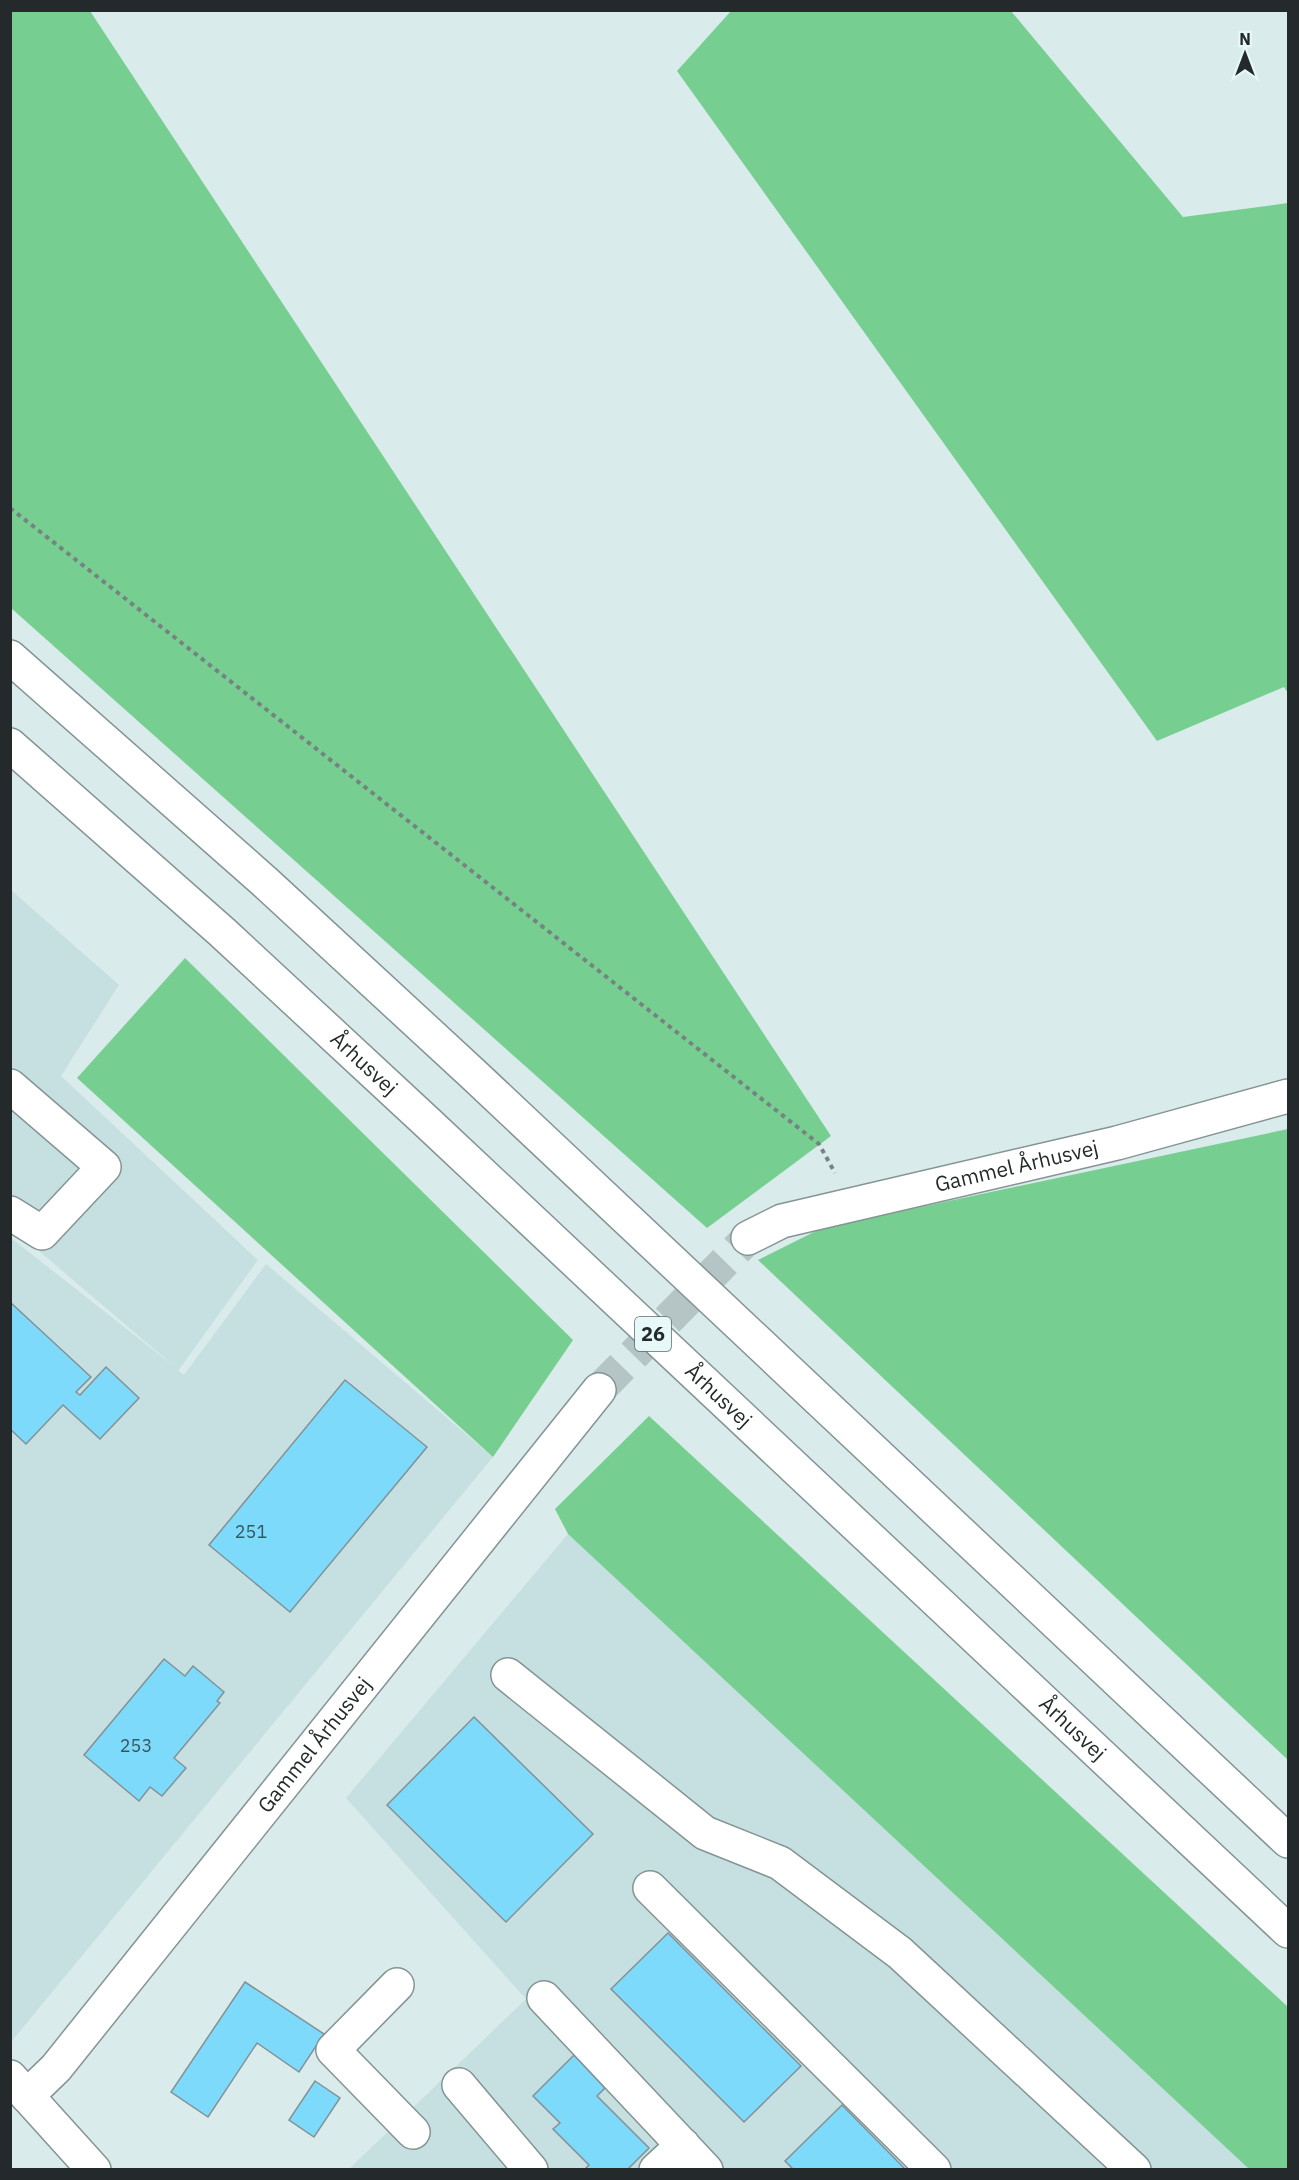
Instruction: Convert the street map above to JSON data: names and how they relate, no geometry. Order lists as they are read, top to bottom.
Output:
{
  "streets": {
    "main road": ["Århusvej", "Gammel Århusvej", "26"]
  },
  "house_numbers": ["251", "253"],
  "north": "top"
}
